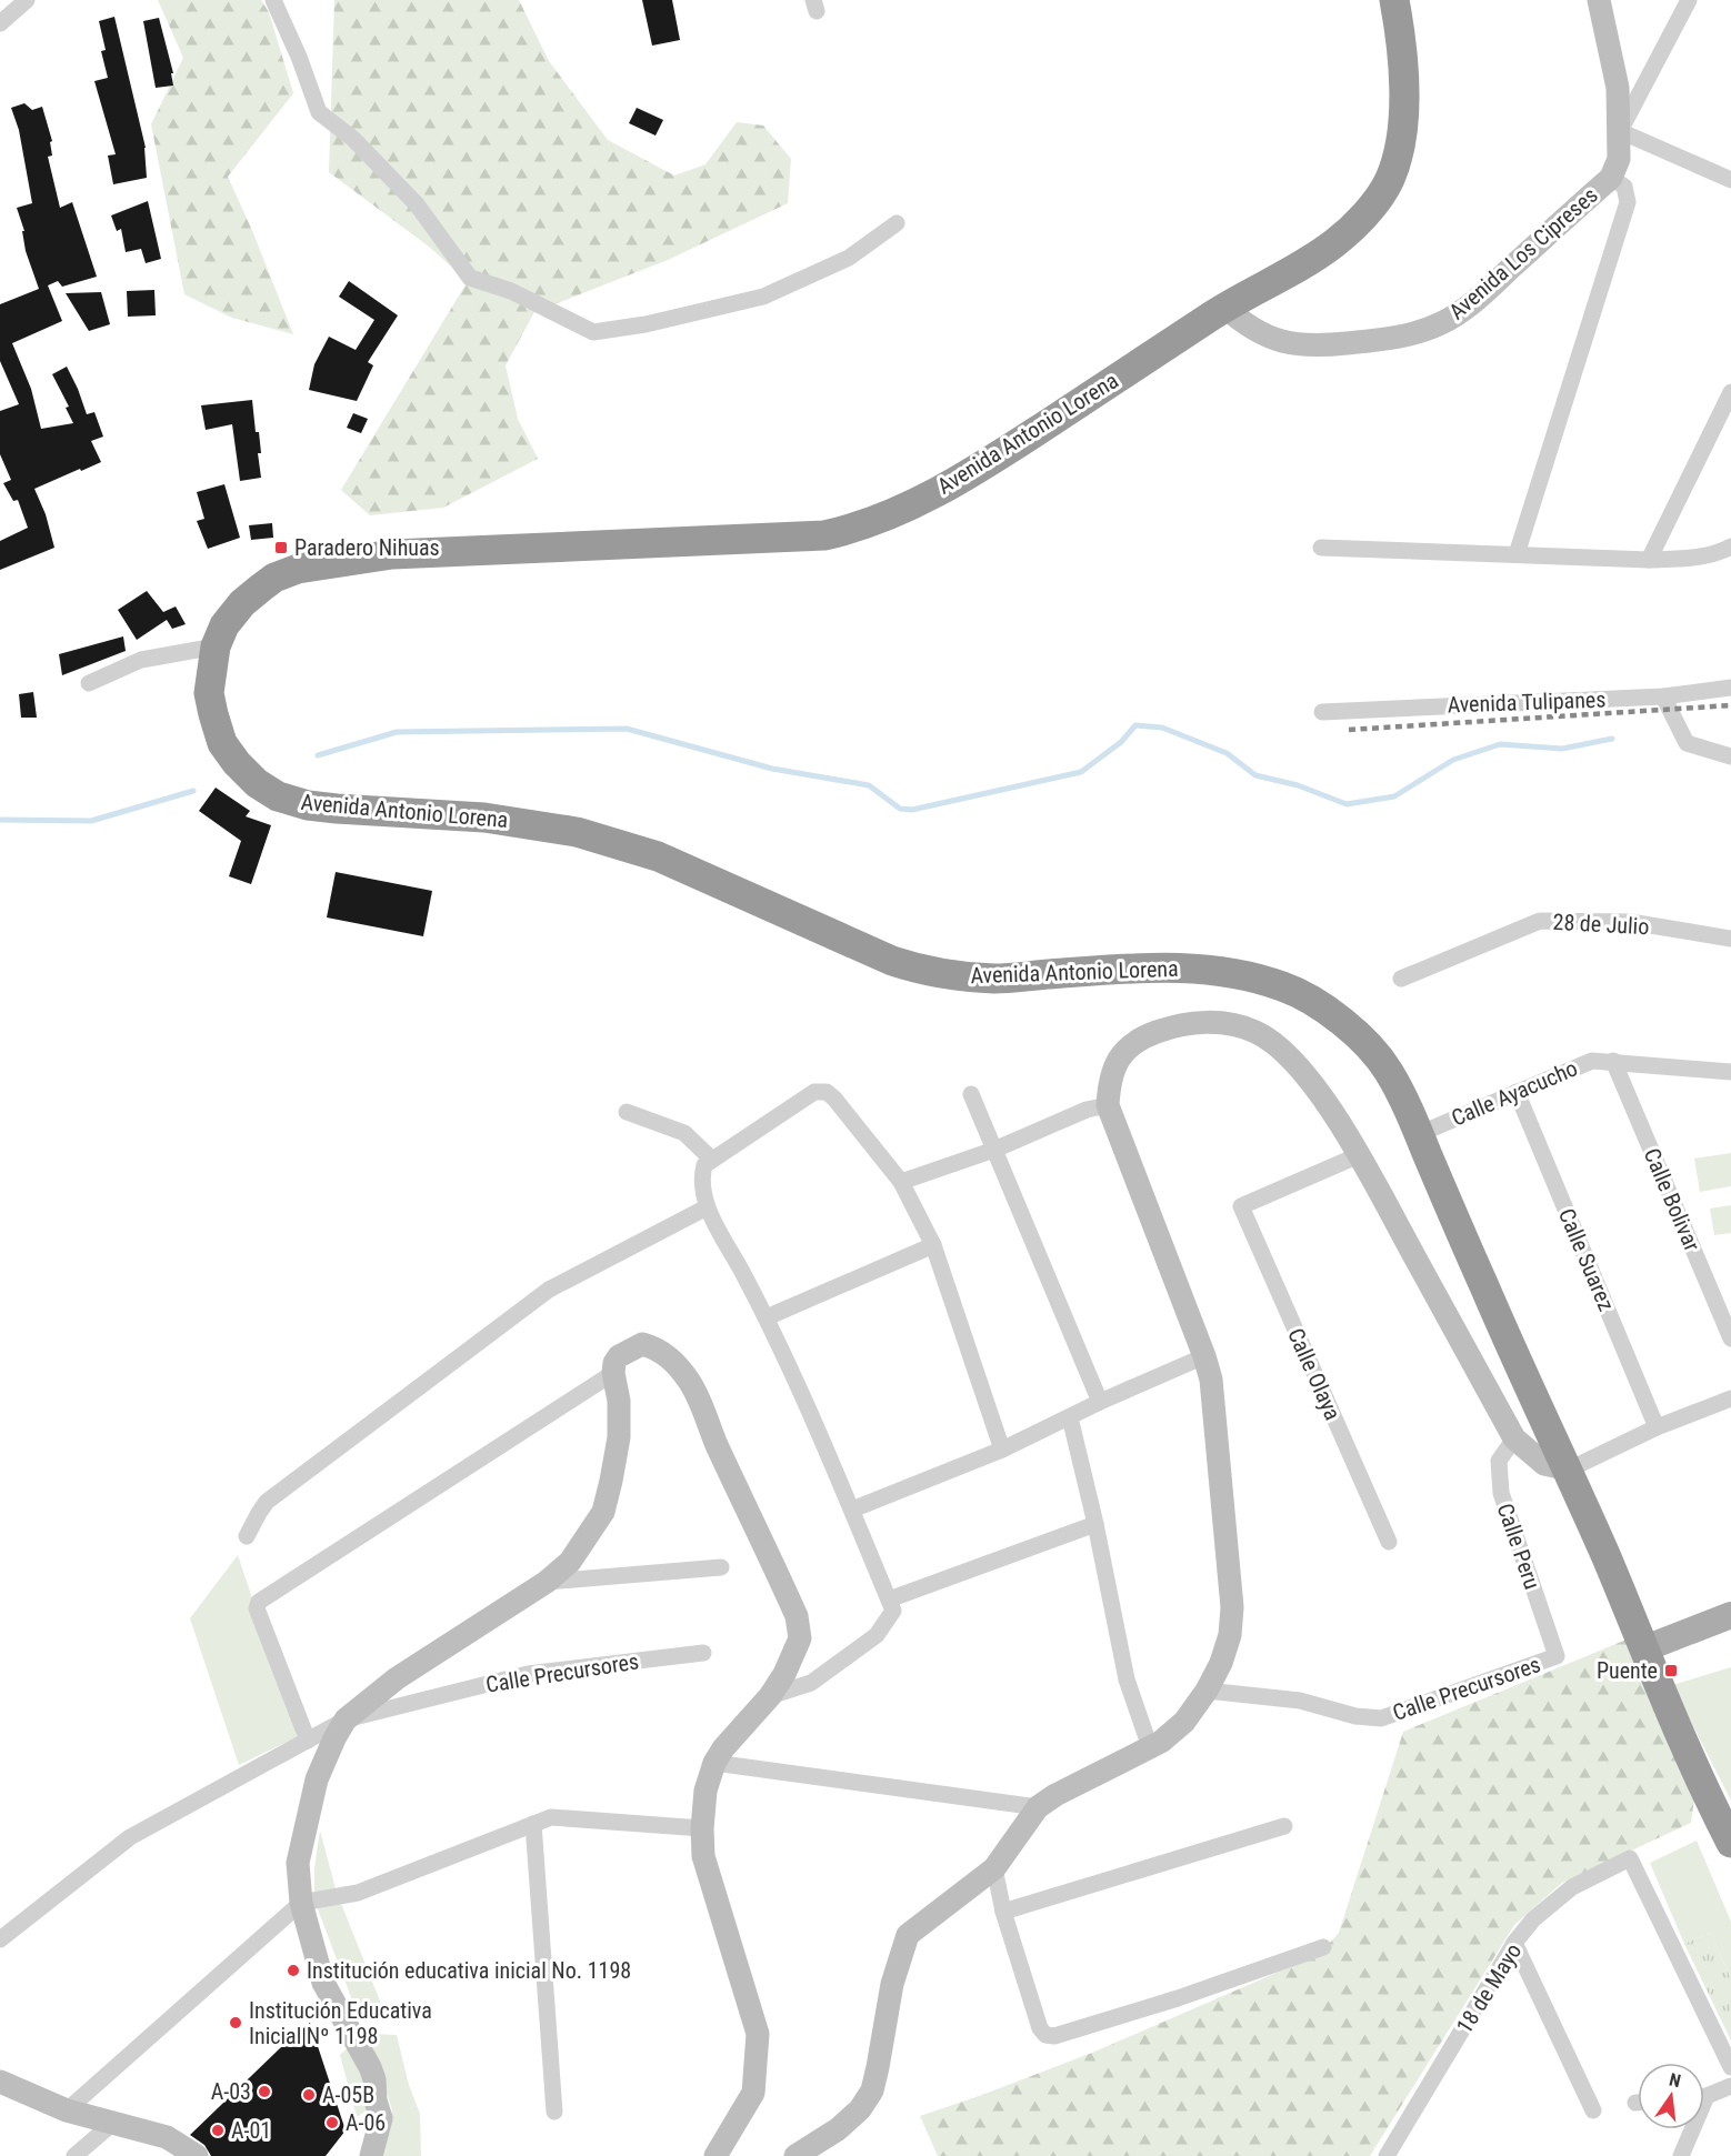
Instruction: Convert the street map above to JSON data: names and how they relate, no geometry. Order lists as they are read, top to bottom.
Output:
{
  "streets": {
    "highway": ["Avenida Antonio Lorena"],
    "main road": ["Avenida Los Cipreses"],
    "street": [
      "Avenida Tulipanes",
      "28 de Julio",
      "Calle Ayacucho",
      "Calle Bolivar",
      "Calle Suarez",
      "Calle Olaya",
      "Calle Peru",
      "Calle Precursores",
      "18 de Mayo"
    ]
  },
  "crossings": [
    ["Avenida Los Cipreses", "Avenida Antonio Lorena"],
    ["Avenida Antonio Lorena", "Calle Ayacucho"],
    ["Calle Ayacucho", "Calle Bolivar"],
    ["Calle Ayacucho", "Calle Suarez"],
    ["Calle Peru", "Calle Precursores"]
  ],
  "places": {
    "transit": ["Paradero Nihuas", "Puente"],
    "other": [
      "Institución educativa inicial No. 1198",
      "Institución Educativa Inicial Nº 1198",
      "A-03",
      "A-05B",
      "A-06",
      "A-01"
    ]
  },
  "north": "top"
}
